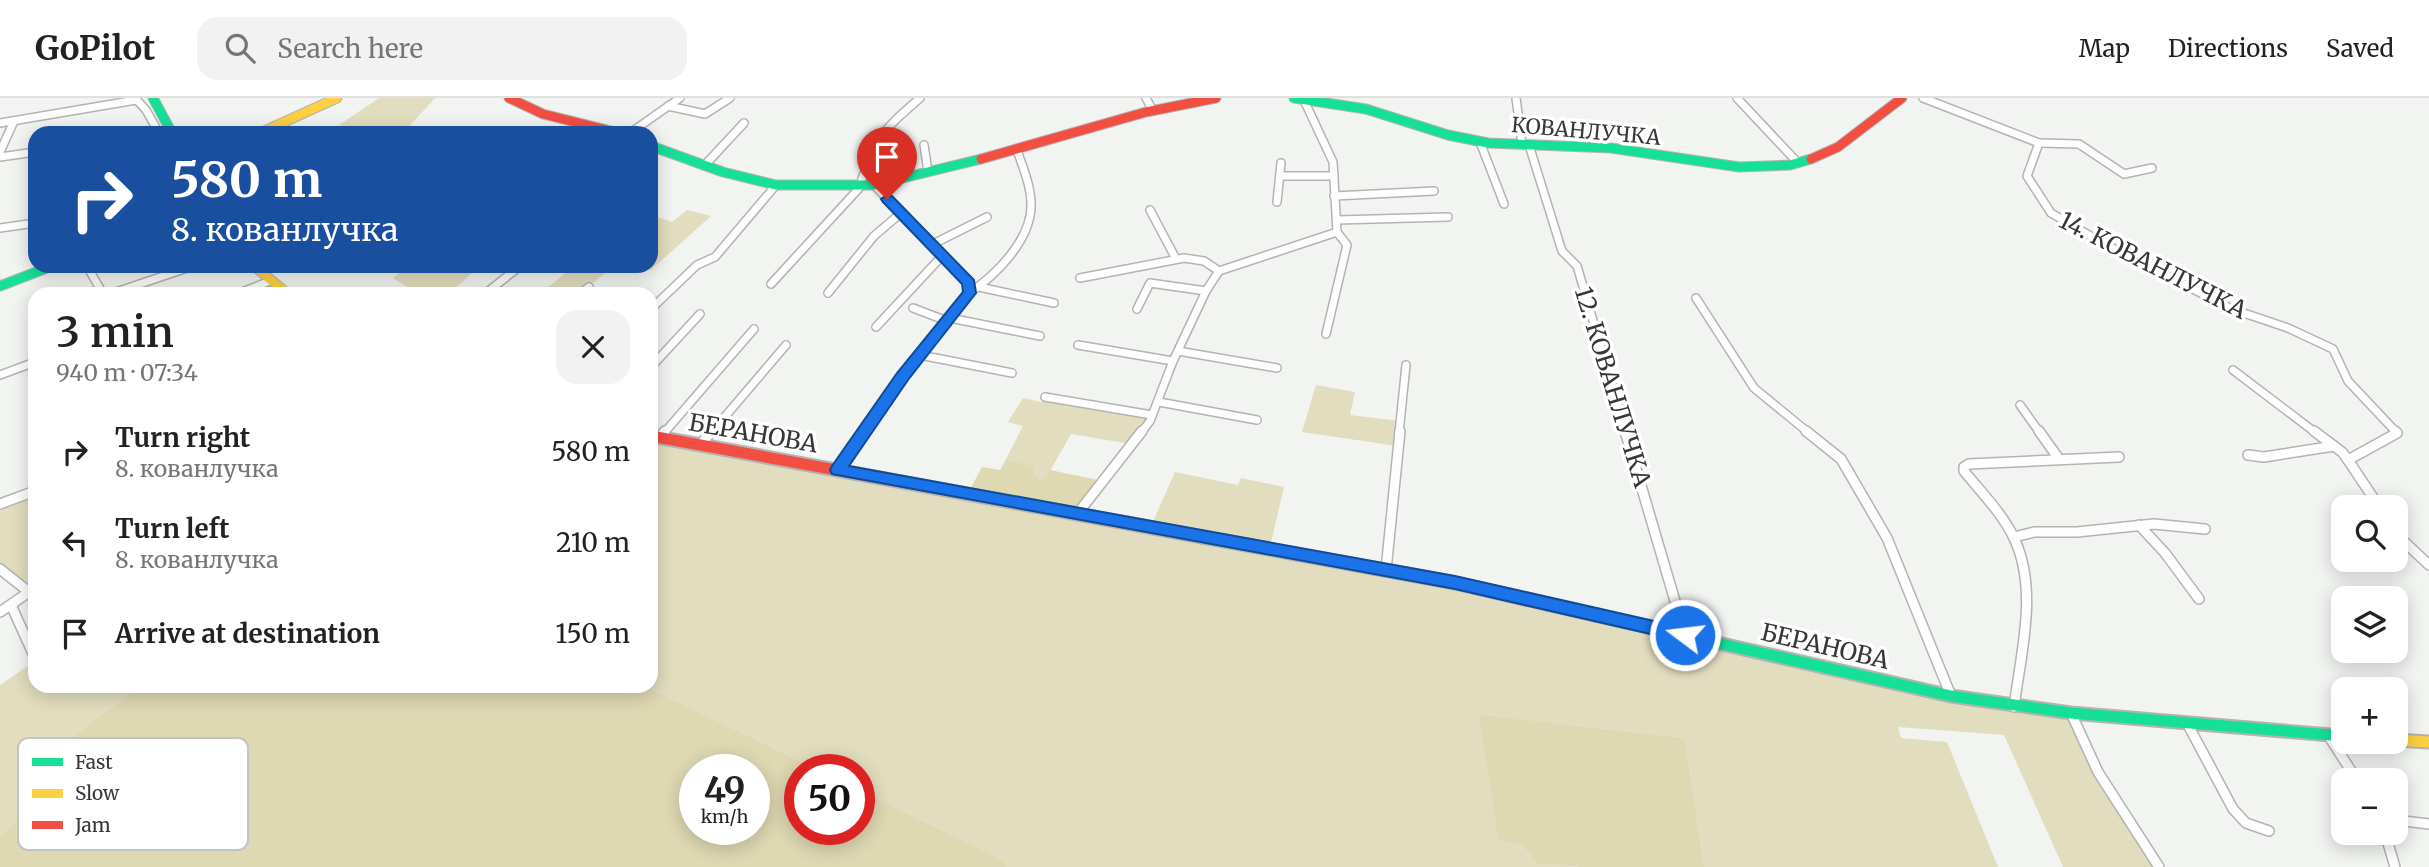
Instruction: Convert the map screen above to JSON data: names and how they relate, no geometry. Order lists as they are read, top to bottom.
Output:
{
  "streets": {
    "street": [
      "КОВАНЛУЧКА",
      "14. КОВАНЛУЧКА",
      "12. КОВАНЛУЧКА",
      "БЕРАНОВА"
    ]
  },
  "crossings": [
    ["КОВАНЛУЧКА", "12. КОВАНЛУЧКА"],
    ["12. КОВАНЛУЧКА", "БЕРАНОВА"]
  ],
  "legend": ["Fast", "Slow", "Jam"],
  "page": {
    "header": "GoPilot",
    "search": "Search here",
    "nav": ["Map", "Directions", "Saved"],
    "turn": ["580 m", "8. кованлучка"],
    "heading": ["3 min", "940 m · 07:34"],
    "list": [
      {
        "name": "Turn right",
        "note": "8. кованлучка",
        "value": "580 m"
      },
      {
        "name": "Turn left",
        "note": "8. кованлучка",
        "value": "210 m"
      },
      {
        "name": "Arrive at destination",
        "value": "150 m"
      }
    ],
    "map_buttons": ["+", "−"],
    "speed": "49 km/h",
    "limit": "50"
  }
}
